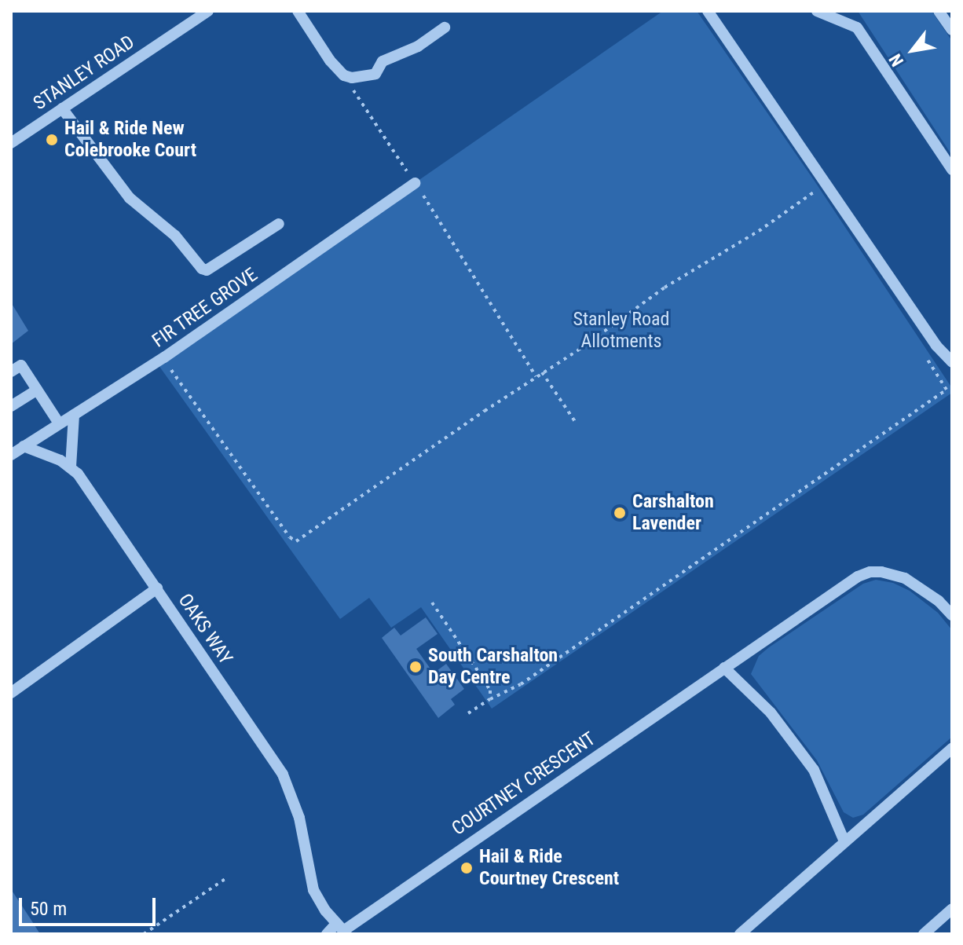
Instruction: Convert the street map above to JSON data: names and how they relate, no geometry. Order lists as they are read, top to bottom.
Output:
{
  "streets": {
    "street": [
      "STANLEY ROAD",
      "FIR TREE GROVE",
      "OAKS WAY",
      "COURTNEY CRESCENT"
    ]
  },
  "crossings": [
    ["OAKS WAY", "COURTNEY CRESCENT"]
  ],
  "parks": ["Stanley Road Allotments"],
  "places": [
    "Hail & Ride New Colebrooke Court",
    "Carshalton Lavender",
    "South Carshalton Day Centre",
    "Hail & Ride Courtney Crescent"
  ],
  "scale_bar": "50 m",
  "north": "bottom left"
}
